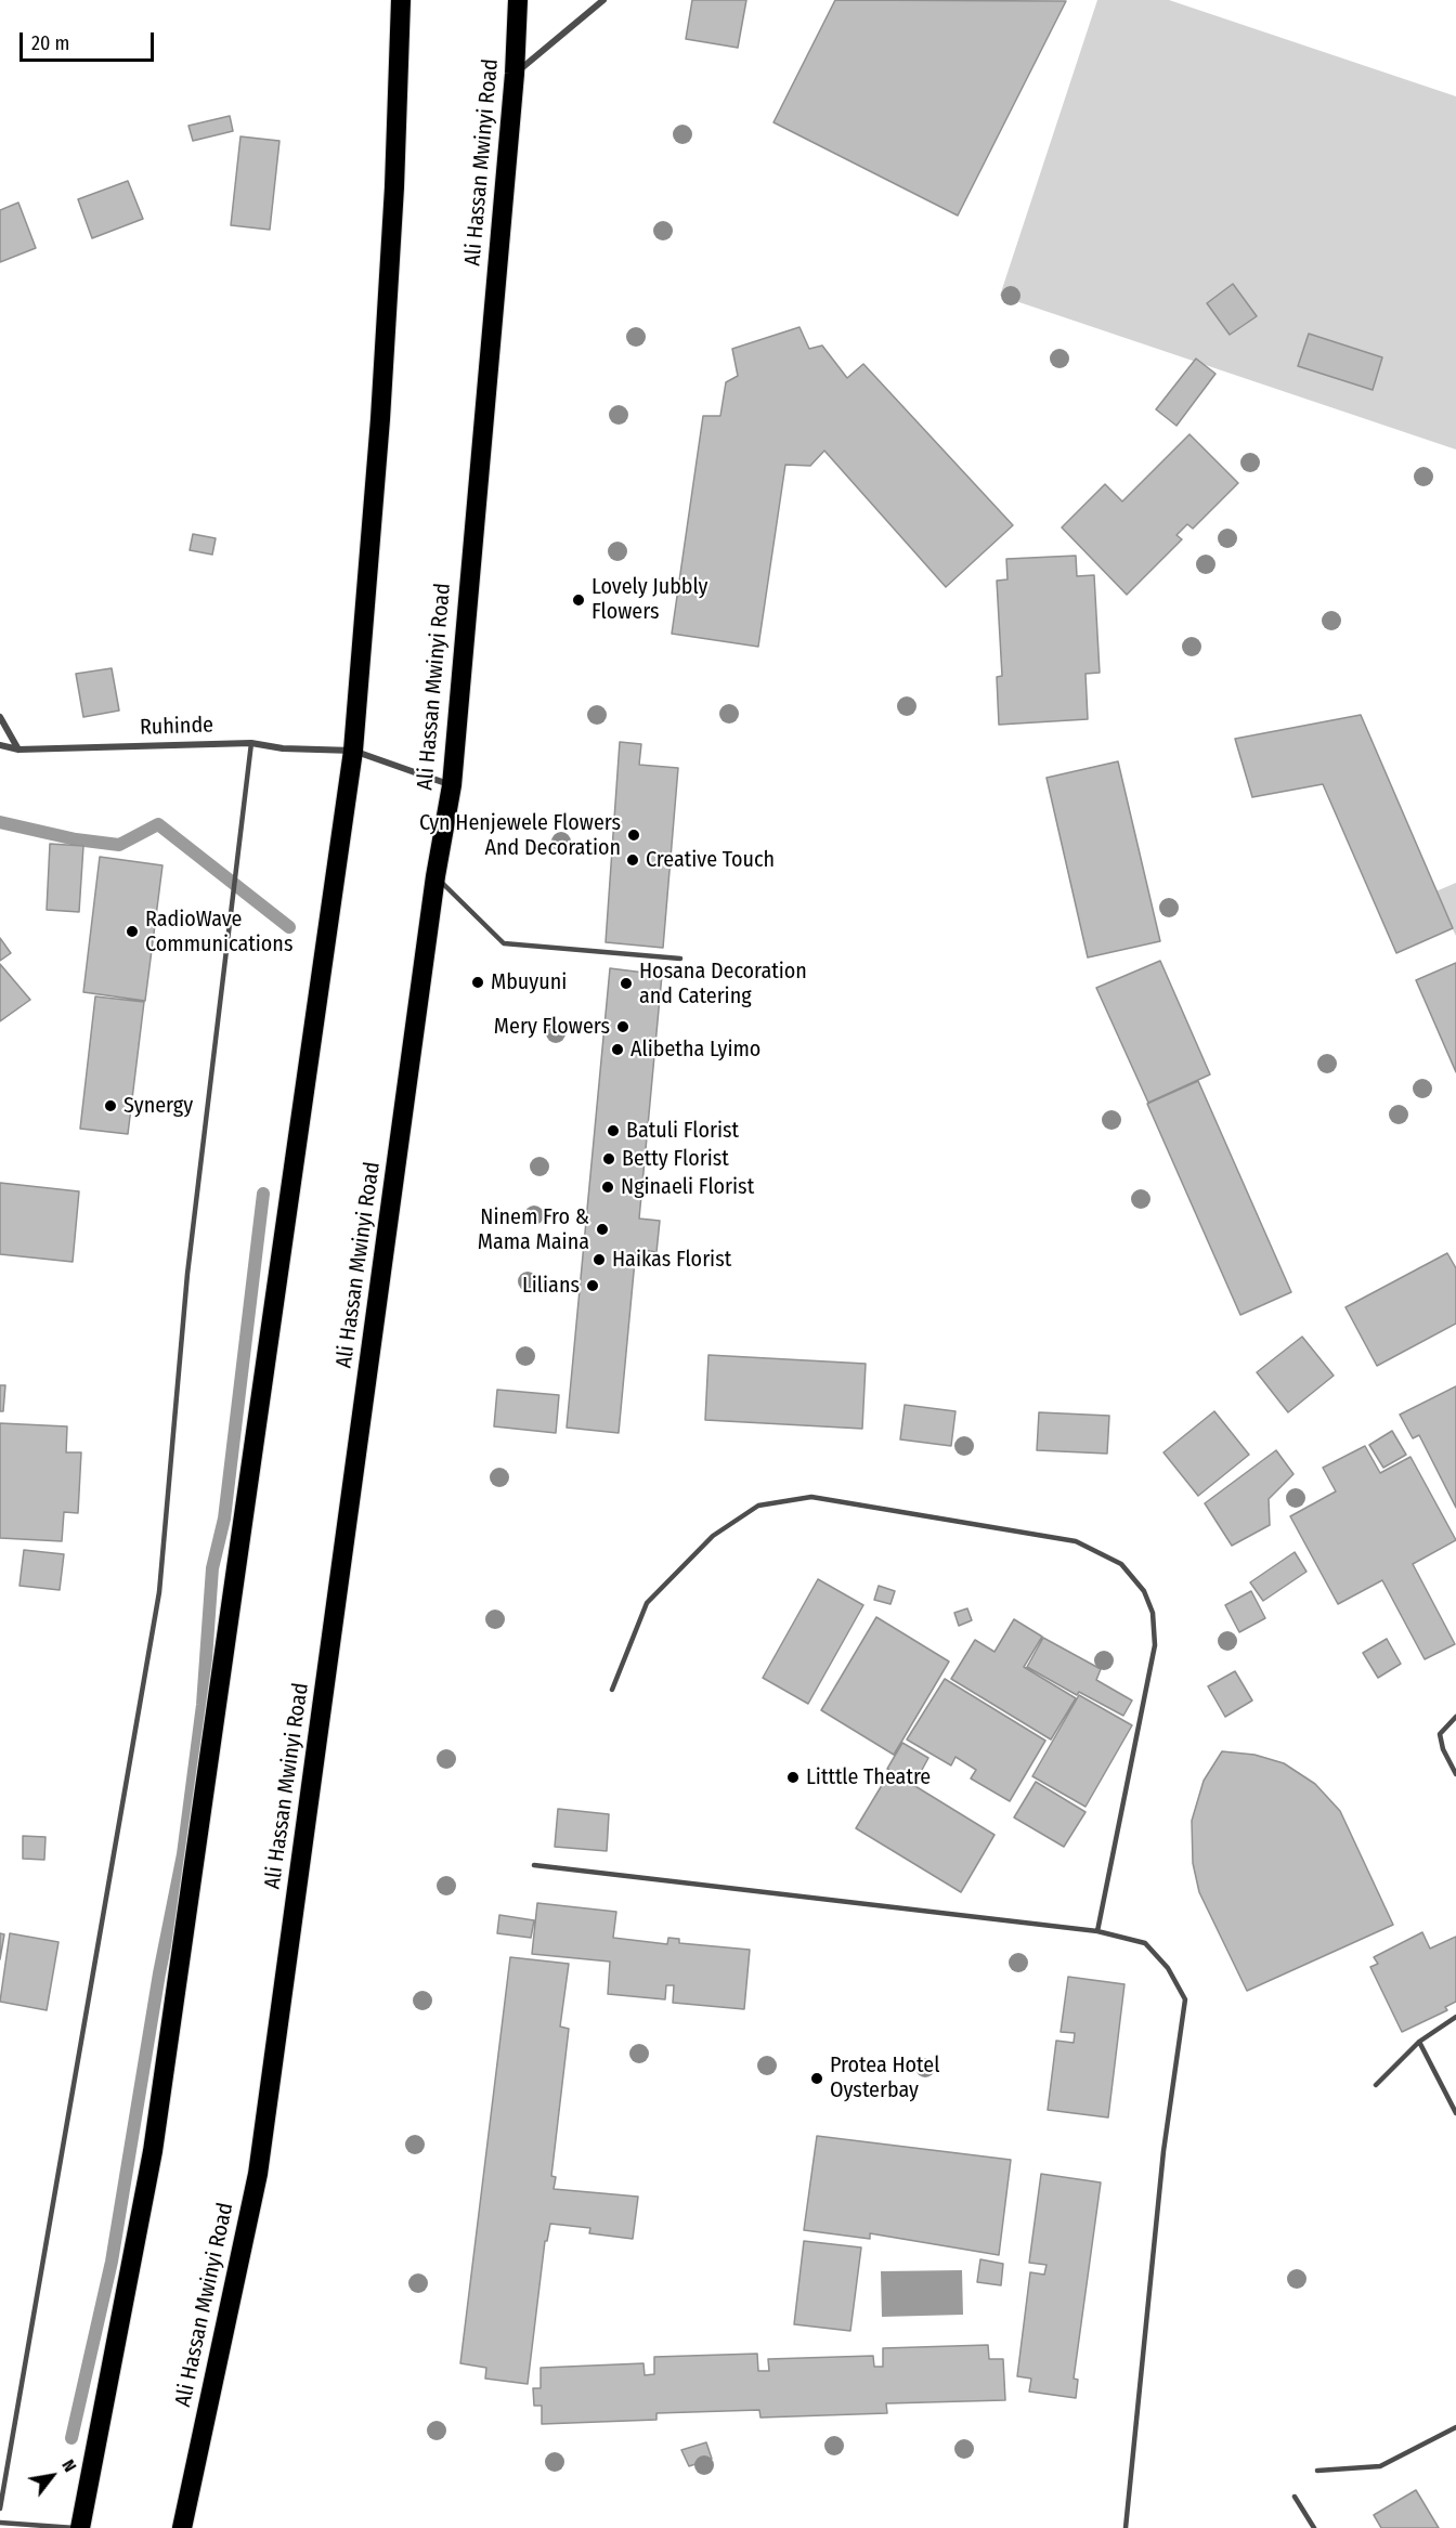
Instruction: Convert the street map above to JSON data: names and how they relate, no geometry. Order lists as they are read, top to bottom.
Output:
{
  "streets": {
    "highway": ["Ali Hassan Mwinyi Road"],
    "street": ["Ruhinde"]
  },
  "crossings": [
    ["Ali Hassan Mwinyi Road", "Ruhinde"]
  ],
  "places": [
    "Lovely Jubbly Flowers",
    "Cyn Henjewele Flowers And Decoration",
    "Creative Touch",
    "RadioWave Communications",
    "Mbuyuni",
    "Hosana Decoration and Catering",
    "Mery Flowers",
    "Alibetha Lyimo",
    "Synergy",
    "Batuli Florist",
    "Betty Florist",
    "Nginaeli Florist",
    "Ninem Fro & Mama Maina",
    "Haikas Florist",
    "Lilians",
    "Litttle Theatre",
    "Protea Hotel Oysterbay"
  ],
  "scale_bar": "20 m",
  "north": "top right"
}
